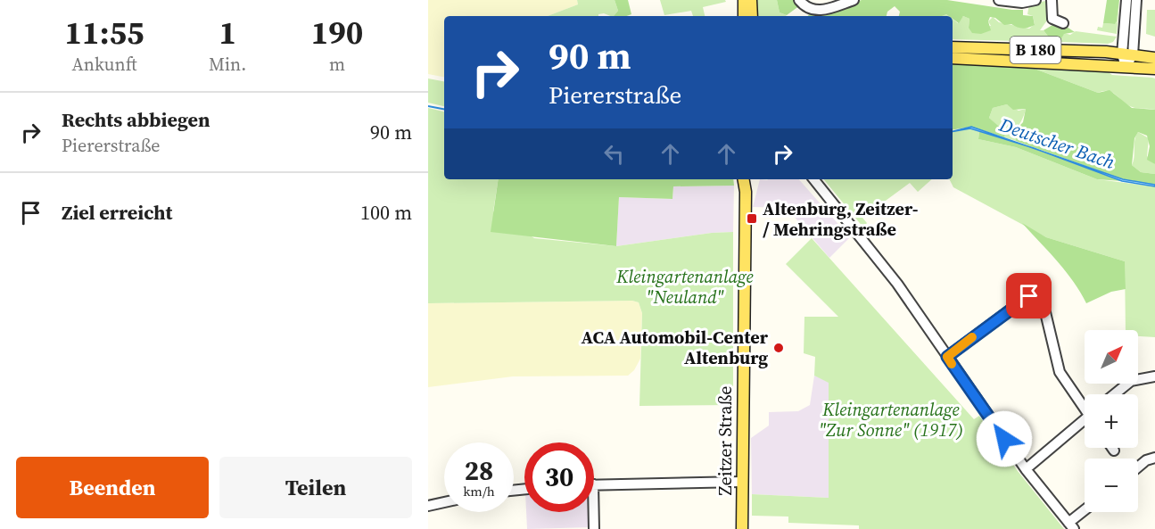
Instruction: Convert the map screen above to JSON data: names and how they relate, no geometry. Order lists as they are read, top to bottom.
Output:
{
  "streets": {
    "main road": ["B 180", "Zeitzer Straße"]
  },
  "water": ["Deutscher Bach"],
  "parks": ["Kleingartenanlage \"Neuland\"", "Kleingartenanlage \"Zur Sonne\" (1917)"],
  "places": {
    "transit": ["Altenburg, Zeitzer- / Mehringstraße"],
    "other": ["ACA Automobil-Center Altenburg"]
  },
  "north": "top right",
  "page": {
    "eta": [
      "11:55",
      "Ankunft",
      "1",
      "Min.",
      "190",
      "m"
    ],
    "turn": ["90 m", "Piererstraße"],
    "list": [
      {
        "name": "Rechts abbiegen",
        "note": "Piererstraße",
        "value": "90 m"
      },
      {
        "name": "Ziel erreicht",
        "value": "100 m"
      }
    ],
    "map_buttons": ["+", "−"],
    "speed": "28 km/h",
    "limit": "30",
    "buttons": ["Beenden", "Teilen"]
  }
}
